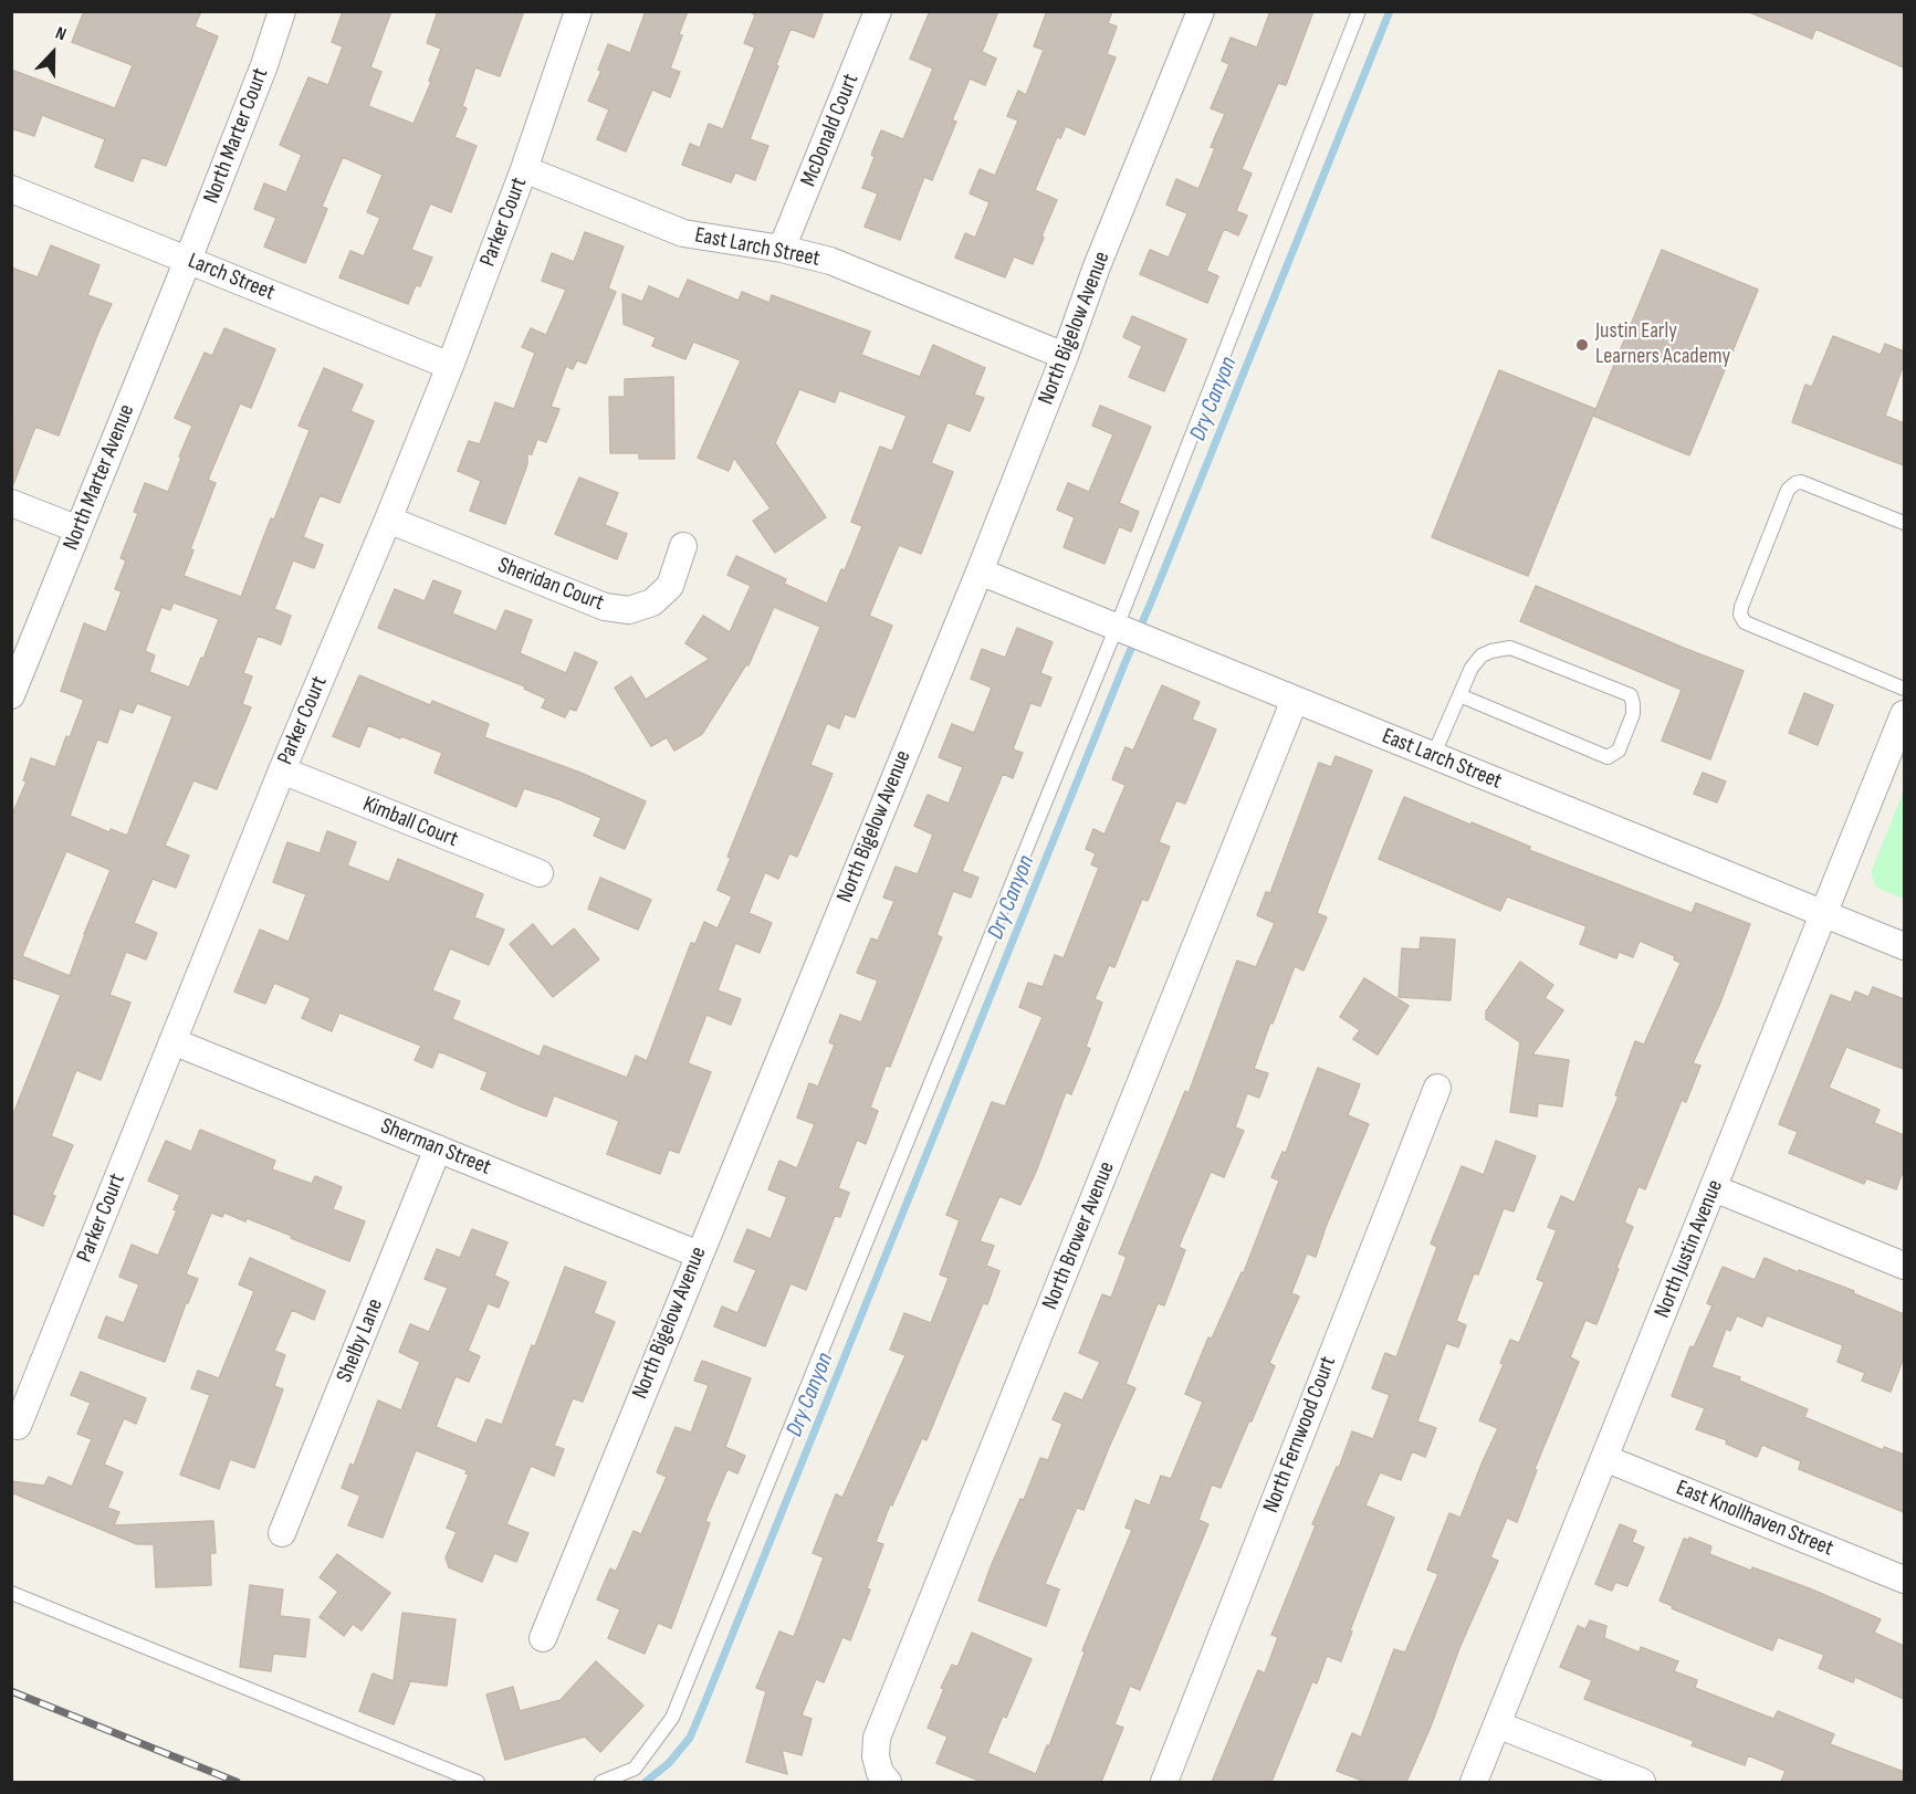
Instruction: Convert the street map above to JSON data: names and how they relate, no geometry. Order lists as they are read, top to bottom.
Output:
{
  "streets": {
    "street": [
      "McDonald Court",
      "North Marter Court",
      "Parker Court",
      "East Larch Street",
      "Larch Street",
      "North Bigelow Avenue",
      "North Marter Avenue",
      "Sheridan Court",
      "Kimball Court",
      "Sherman Street",
      "North Brower Avenue",
      "North Justin Avenue",
      "Shelby Lane",
      "North Fernwood Court",
      "East Knollhaven Street"
    ]
  },
  "crossings": [
    ["McDonald Court", "East Larch Street"],
    ["North Marter Court", "Larch Street"],
    ["North Marter Court", "North Marter Avenue"],
    ["Parker Court", "East Larch Street"],
    ["Parker Court", "Larch Street"],
    ["Parker Court", "Sheridan Court"],
    ["Parker Court", "Kimball Court"],
    ["Parker Court", "Sherman Street"],
    ["East Larch Street", "North Bigelow Avenue"],
    ["East Larch Street", "North Brower Avenue"],
    ["East Larch Street", "North Justin Avenue"],
    ["Larch Street", "North Marter Avenue"],
    ["North Bigelow Avenue", "Sherman Street"],
    ["Sherman Street", "Shelby Lane"],
    ["North Justin Avenue", "East Knollhaven Street"]
  ],
  "water": ["Dry Canyon"],
  "places": ["Justin Early Learners Academy"],
  "north": "top"
}
